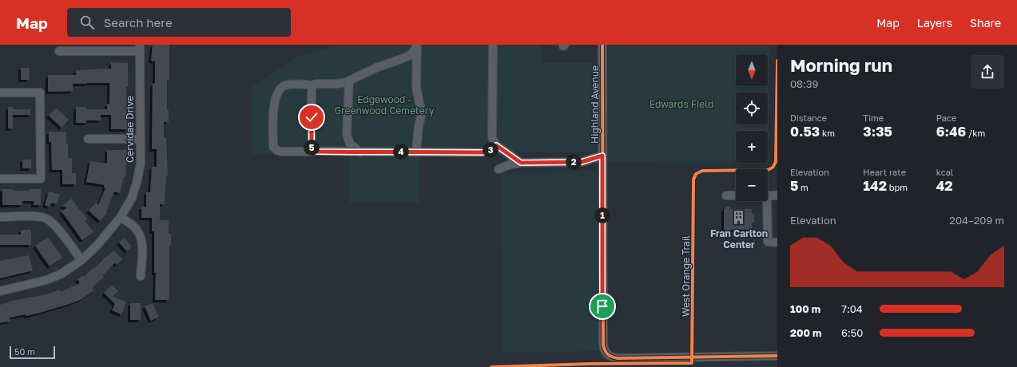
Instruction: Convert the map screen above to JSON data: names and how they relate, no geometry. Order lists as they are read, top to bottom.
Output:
{
  "streets": {
    "street": ["Highland Avenue", "Cervidae Drive"],
    "cycle path": ["West Orange Trail"]
  },
  "parks": ["Edgewood - Greenwood Cemetery", "Edwards Field"],
  "places": {
    "building": ["Fran Carlton Center"]
  },
  "scale_bar": "50 m",
  "north": "bottom",
  "page": {
    "header": "Map",
    "search": "Search here",
    "nav": ["Map", "Layers", "Share"],
    "heading": ["Morning run", "08:39"],
    "map_buttons": ["+", "−"],
    "stats": [
      ["Distance", "0.53 km"],
      ["Time", "3:35"],
      ["Pace", "6:46 /km"],
      ["Elevation", "5 m"],
      ["Heart rate", "142 bpm"],
      ["kcal", "42"]
    ],
    "pins": [
      "5",
      "3",
      "4",
      "2",
      "1"
    ],
    "chart": ["Elevation", "204–209 m"],
    "list": [
      {
        "name": "100 m",
        "note": "7:04"
      },
      {
        "name": "200 m",
        "note": "6:50"
      }
    ],
    "scale": "50 m"
  }
}
